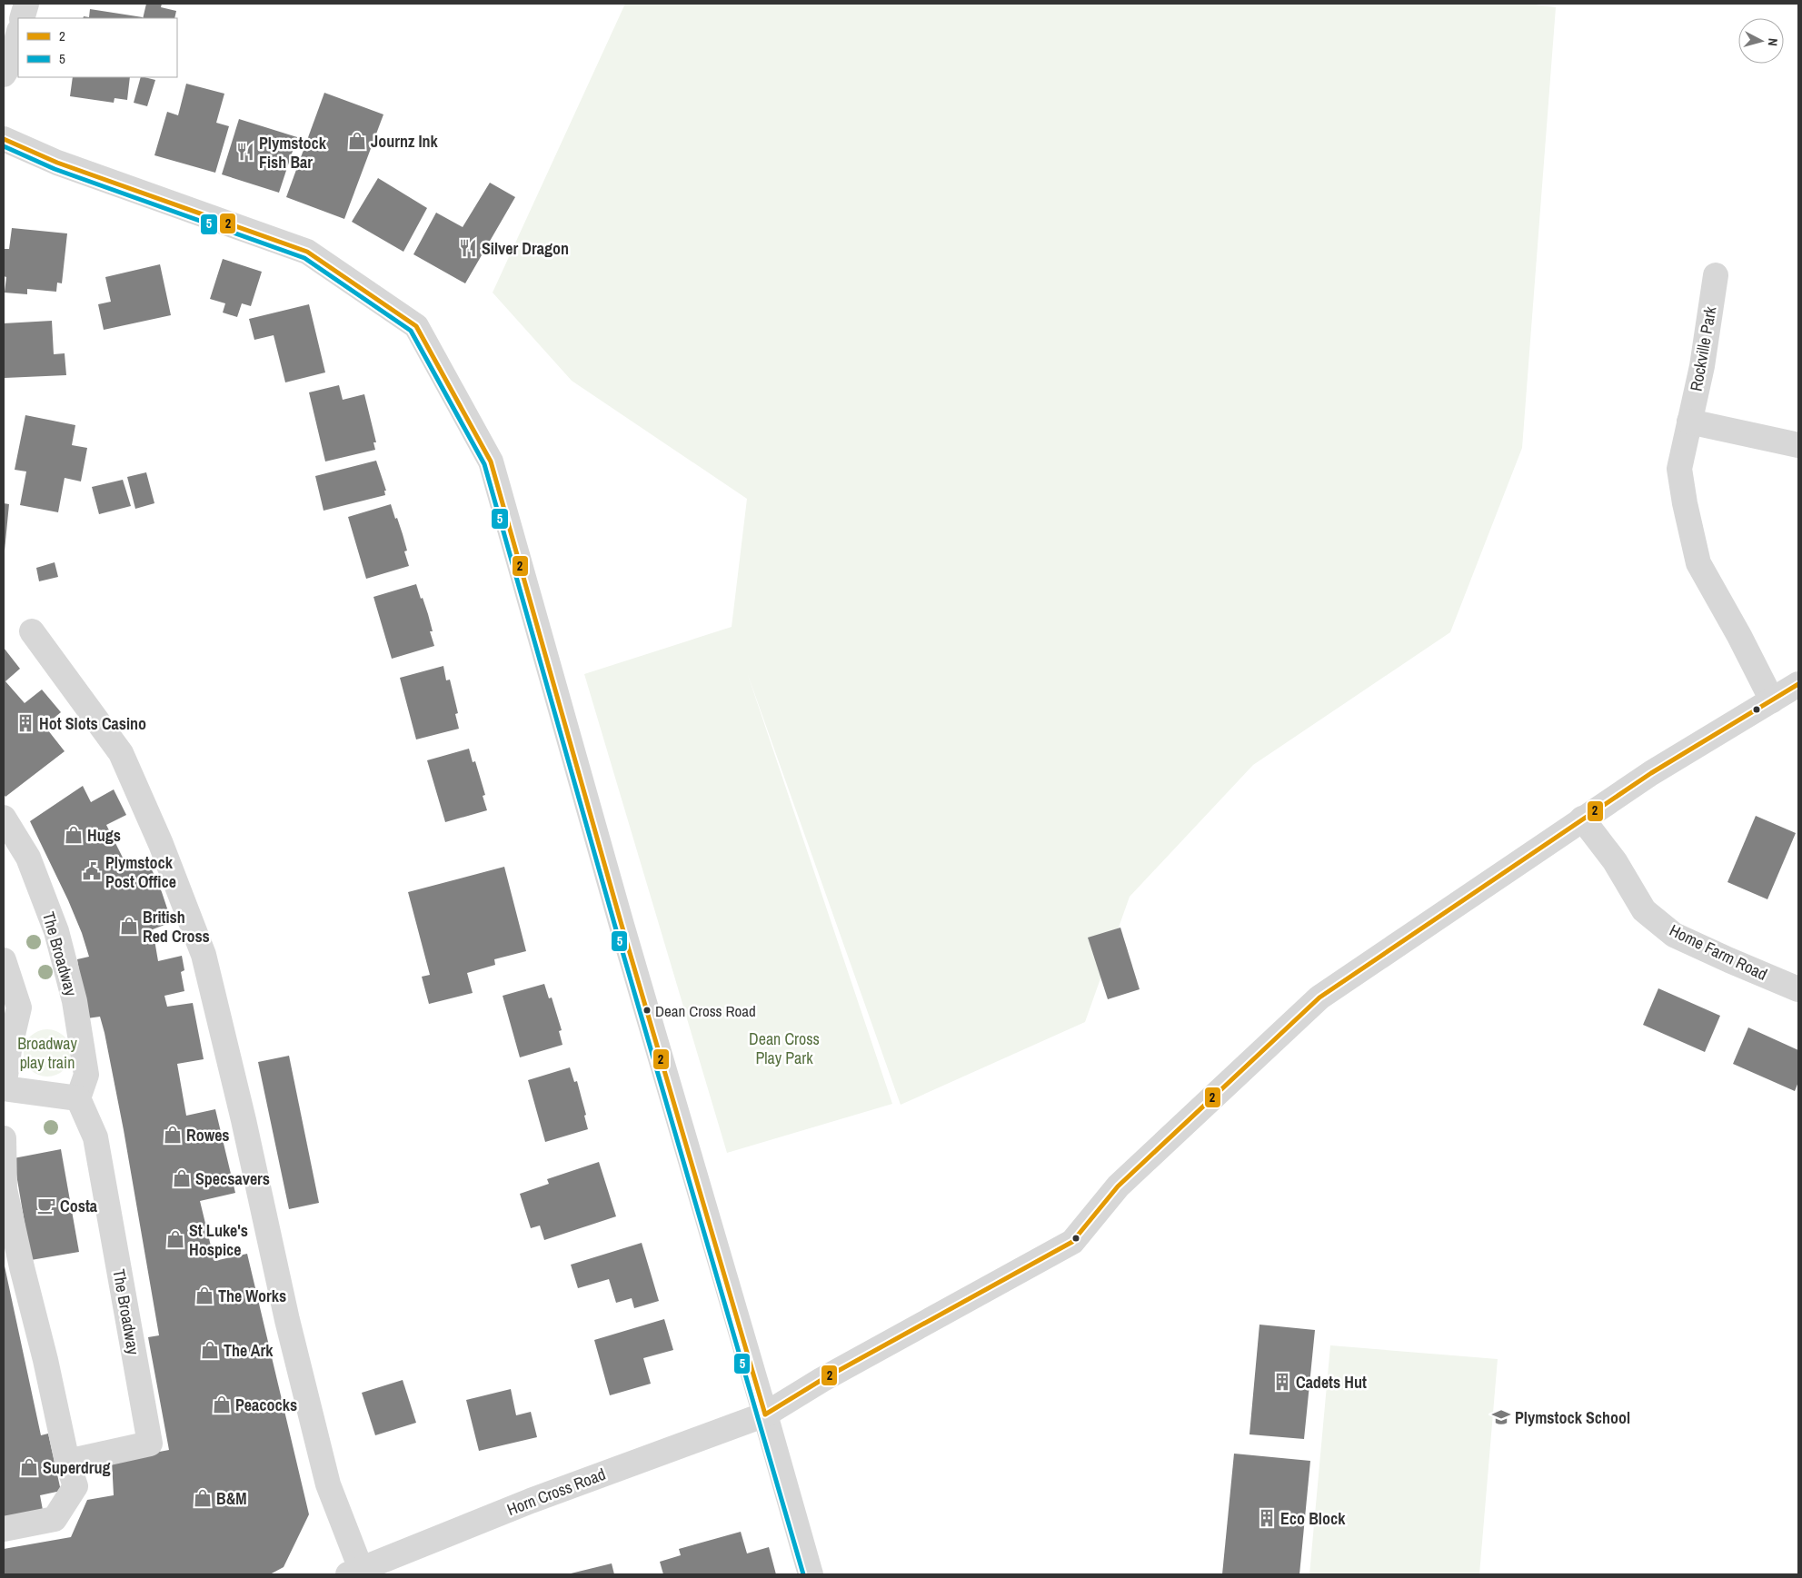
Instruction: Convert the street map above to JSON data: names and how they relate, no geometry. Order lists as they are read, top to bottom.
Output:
{
  "streets": {
    "street": [
      "Rockville Park",
      "Home Farm Road",
      "The Broadway",
      "Horn Cross Road"
    ]
  },
  "crossings": [
    ["Rockville Park", "Horn Cross Road"],
    ["Home Farm Road", "Horn Cross Road"]
  ],
  "parks": ["Dean Cross Play Park", "Broadway play train"],
  "places": {
    "shop": [
      "Journz Ink",
      "Hugs",
      "British Red Cross",
      "Rowes",
      "Specsavers",
      "St Luke's Hospice",
      "The Works",
      "The Ark",
      "Peacocks",
      "Superdrug",
      "B&M"
    ],
    "restaurant": ["Plymstock Fish Bar", "Silver Dragon"],
    "building": ["Hot Slots Casino", "Cadets Hut", "Eco Block"],
    "public building": ["Plymstock Post Office"],
    "other": ["Dean Cross Road"],
    "cafe": ["Costa"],
    "school or university": ["Plymstock School"]
  },
  "lines": ["transit line 2", "transit line 5"],
  "legend": ["2", "5"],
  "north": "right"
}
